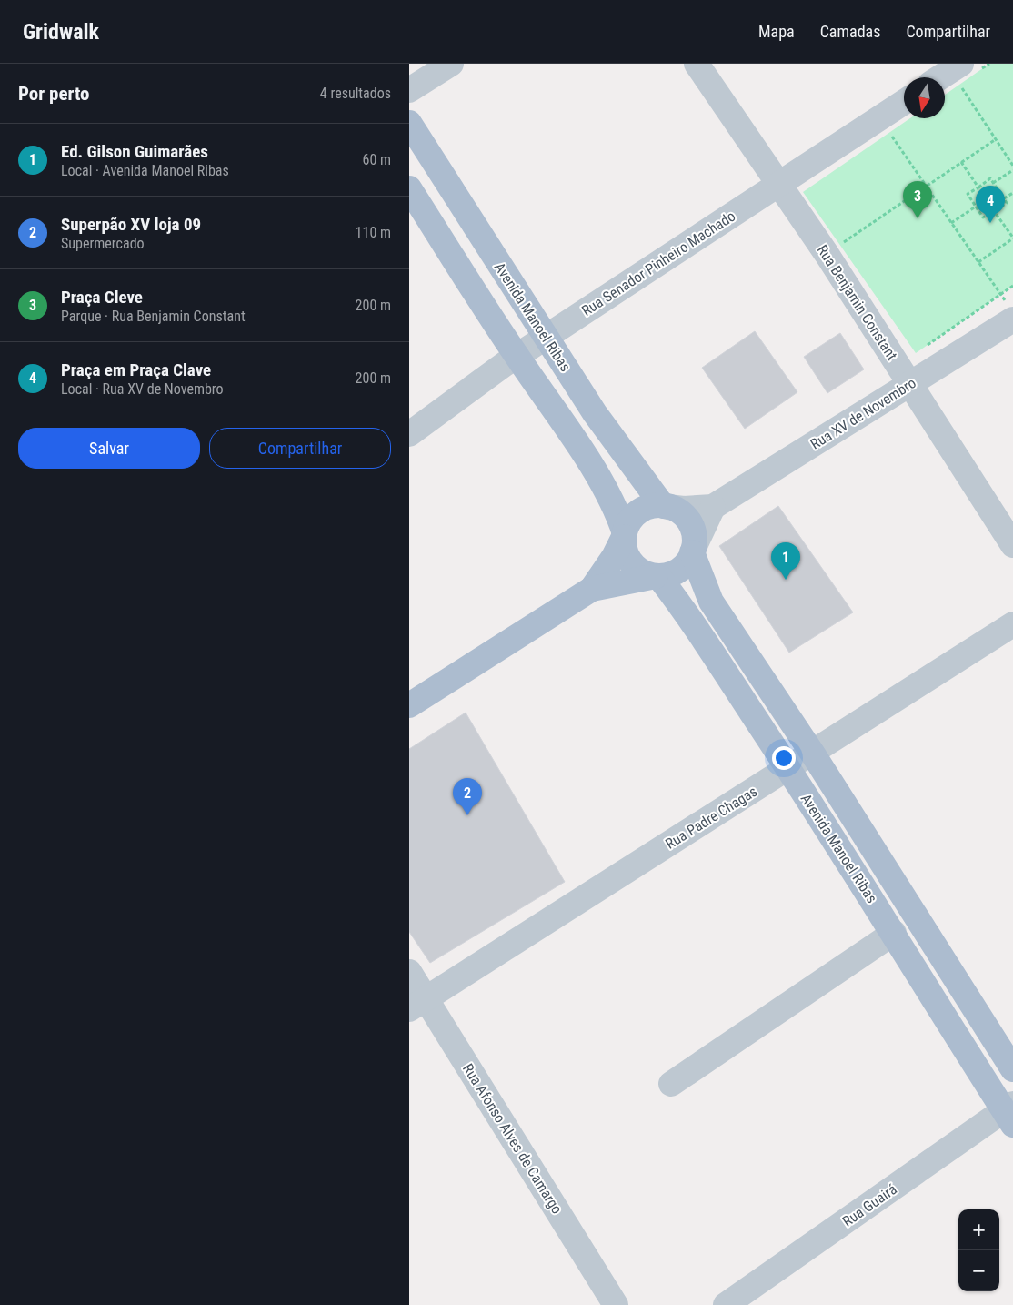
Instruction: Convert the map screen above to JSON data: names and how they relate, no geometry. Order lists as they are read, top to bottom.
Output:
{
  "streets": {
    "main road": ["Avenida Manoel Ribas"],
    "street": [
      "Rua Senador Pinheiro Machado",
      "Rua Benjamin Constant",
      "Rua XV de Novembro",
      "Rua Padre Chagas",
      "Rua Afonso Alves de Camargo",
      "Rua Guairá"
    ]
  },
  "crossings": [
    ["Rua Senador Pinheiro Machado", "Rua Benjamin Constant"],
    ["Rua Senador Pinheiro Machado", "Avenida Manoel Ribas"],
    ["Rua Benjamin Constant", "Rua XV de Novembro"],
    ["Avenida Manoel Ribas", "Rua Padre Chagas"],
    ["Avenida Manoel Ribas", "Rua Guairá"],
    ["Rua Padre Chagas", "Rua Afonso Alves de Camargo"]
  ],
  "north": "bottom",
  "page": {
    "header": "Gridwalk",
    "nav": ["Mapa", "Camadas", "Compartilhar"],
    "heading": ["Por perto", "4 resultados"],
    "list": [
      {
        "mark": "1",
        "name": "Ed. Gilson Guimarães",
        "note": "Local · Avenida Manoel Ribas",
        "value": "60 m"
      },
      {
        "mark": "2",
        "name": "Superpão XV loja 09",
        "note": "Supermercado",
        "value": "110 m"
      },
      {
        "mark": "3",
        "name": "Praça Cleve",
        "note": "Parque · Rua Benjamin Constant",
        "value": "200 m"
      },
      {
        "mark": "4",
        "name": "Praça em Praça Clave",
        "note": "Local · Rua XV de Novembro",
        "value": "200 m"
      }
    ],
    "pins": [
      "3",
      "4",
      "1",
      "2"
    ],
    "buttons": ["Salvar", "Compartilhar"],
    "map_buttons": ["+", "−"]
  }
}
